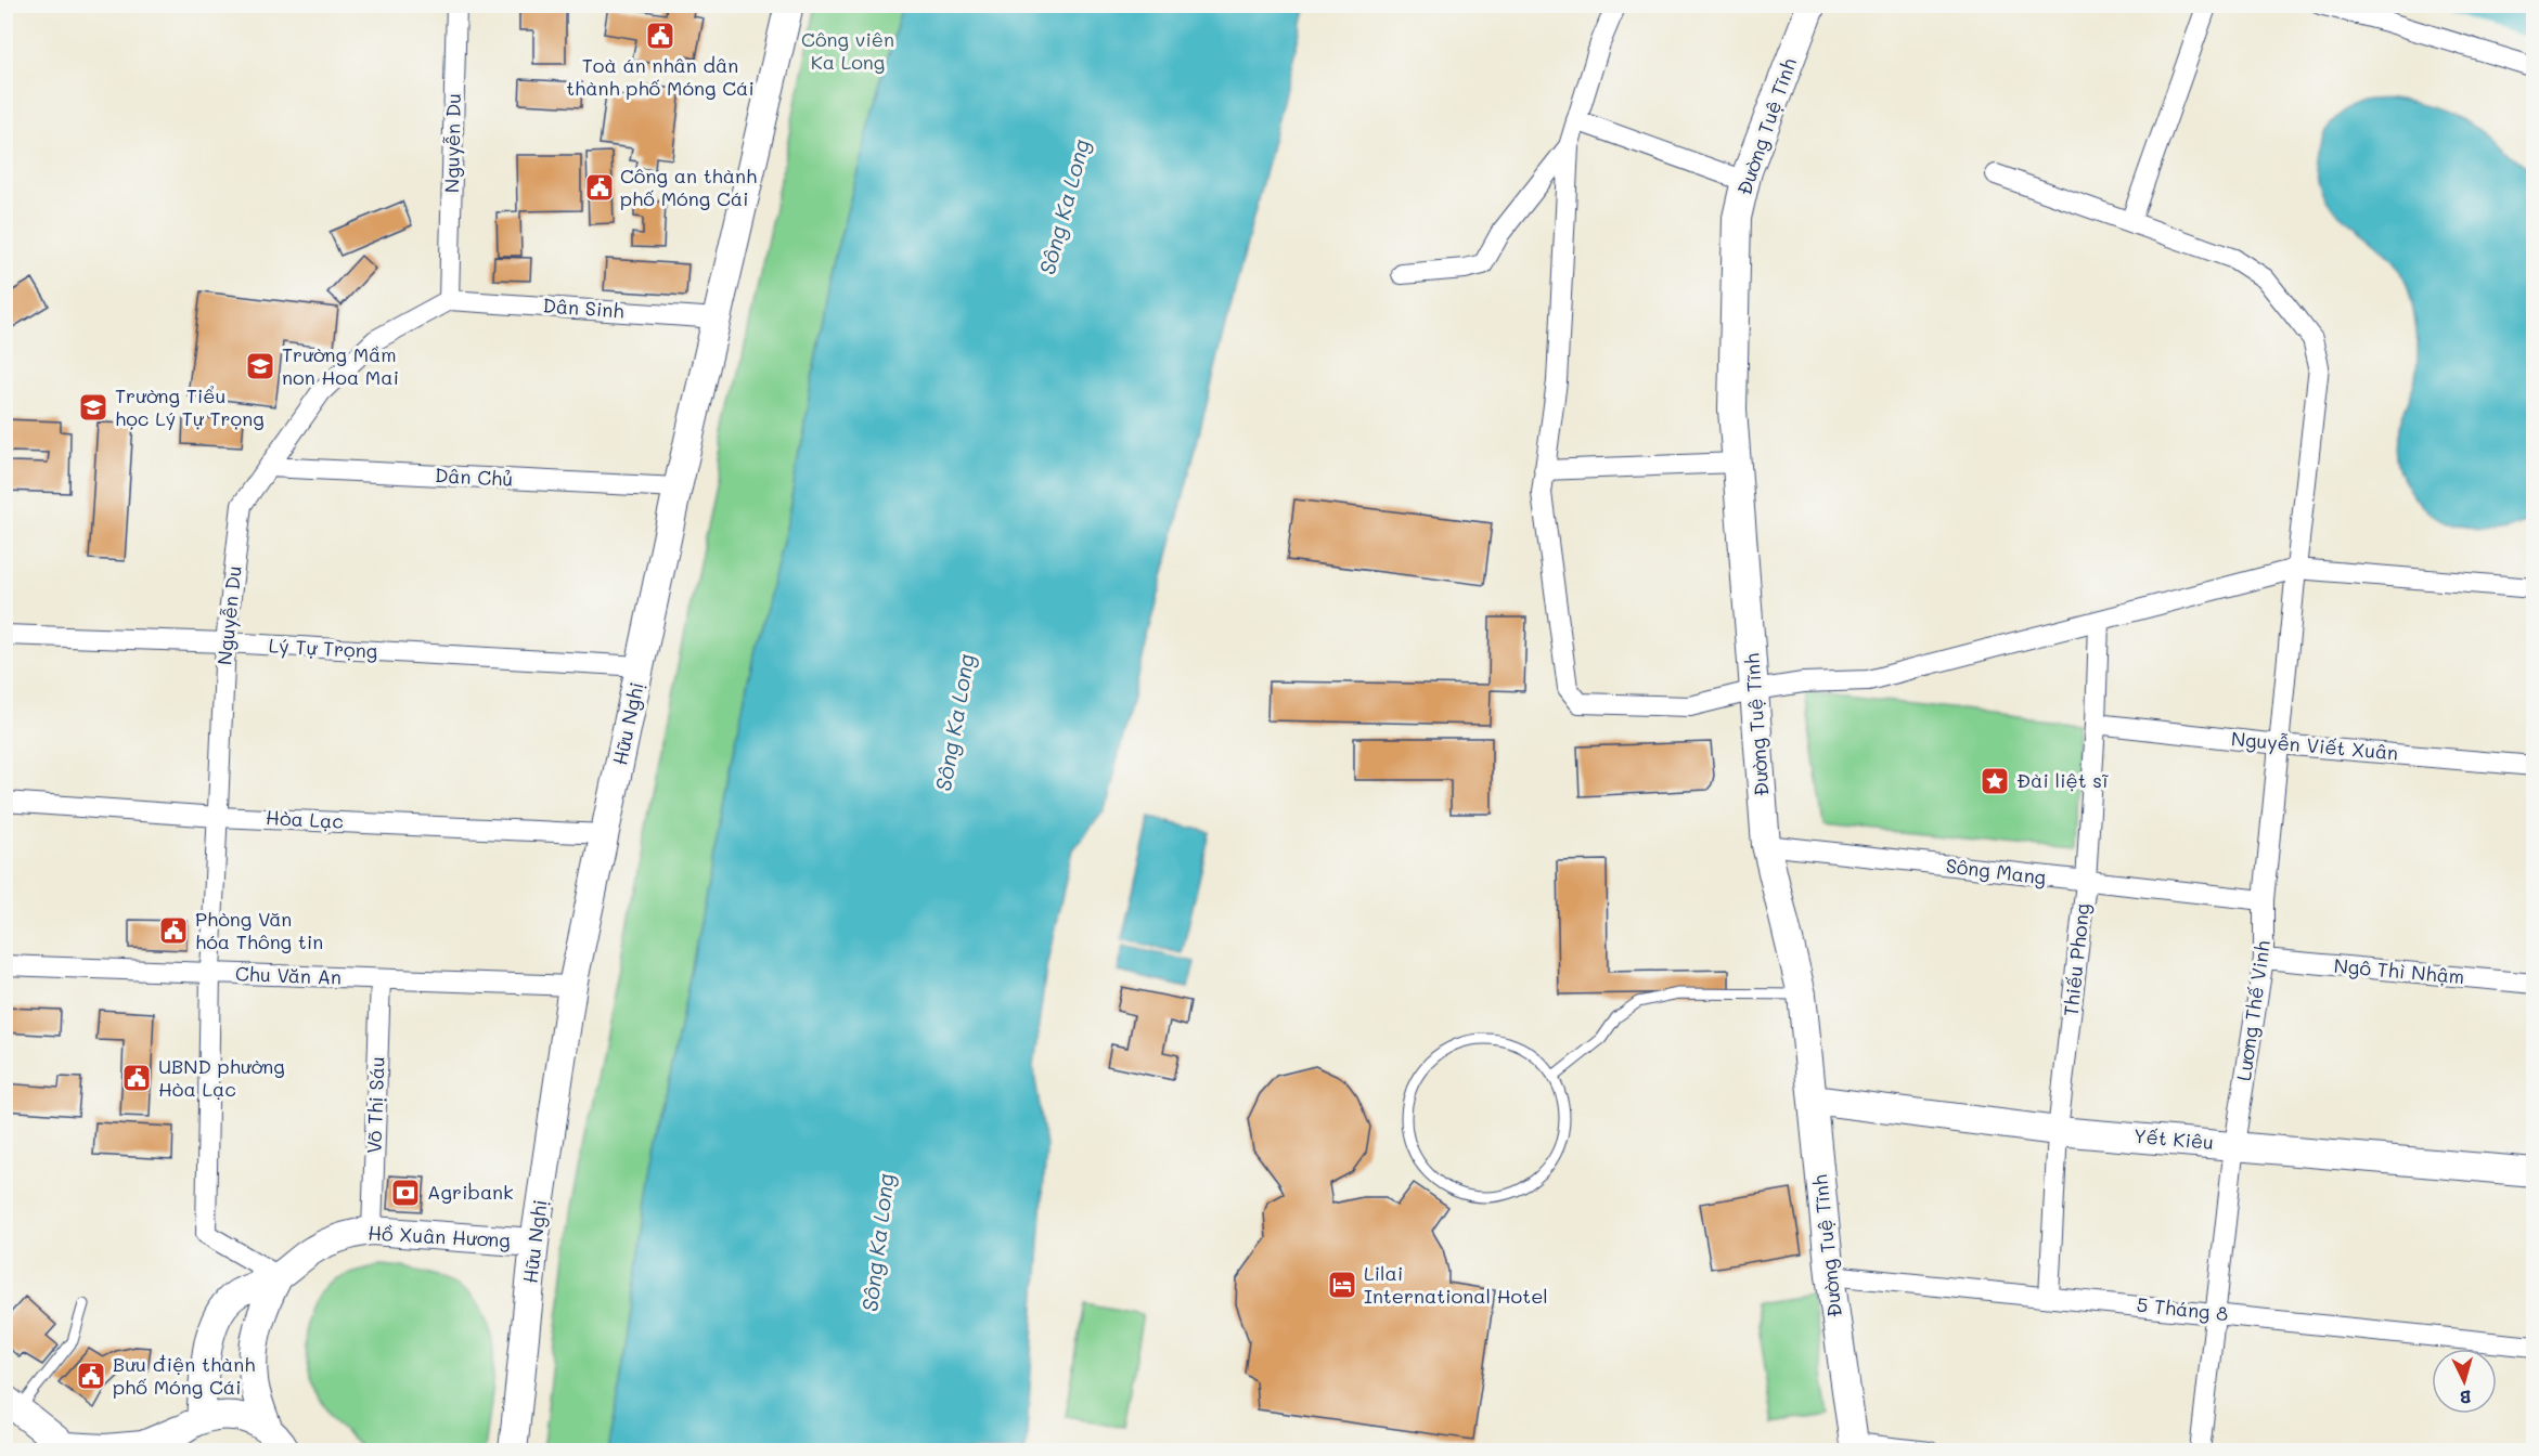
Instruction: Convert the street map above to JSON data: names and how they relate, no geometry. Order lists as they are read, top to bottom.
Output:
{
  "streets": {
    "street": [
      "Đường Tuệ Tĩnh",
      "Nguyễn Du",
      "Dân Sinh",
      "Dân Chủ",
      "Lý Tự Trọng",
      "Hữu Nghị",
      "Nguyễn Viết Xuân",
      "Hòa Lạc",
      "Sông Mang",
      "Thiếu Phong",
      "Ngô Thì Nhậm",
      "Chu Văn An",
      "Lương Thế Vinh",
      "Võ Thị Sáu",
      "Yết Kiêu",
      "Hồ Xuân Hương",
      "5 Tháng 8"
    ]
  },
  "crossings": [
    ["Đường Tuệ Tĩnh", "Sông Mang"],
    ["Đường Tuệ Tĩnh", "Yết Kiêu"],
    ["Đường Tuệ Tĩnh", "5 Tháng 8"],
    ["Nguyễn Du", "Dân Sinh"],
    ["Nguyễn Du", "Dân Chủ"],
    ["Nguyễn Du", "Lý Tự Trọng"],
    ["Nguyễn Du", "Hòa Lạc"],
    ["Nguyễn Du", "Chu Văn An"],
    ["Nguyễn Du", "Hồ Xuân Hương"],
    ["Dân Sinh", "Hữu Nghị"],
    ["Dân Chủ", "Hữu Nghị"],
    ["Lý Tự Trọng", "Hữu Nghị"],
    ["Hữu Nghị", "Hòa Lạc"],
    ["Hữu Nghị", "Chu Văn An"],
    ["Hữu Nghị", "Hồ Xuân Hương"],
    ["Nguyễn Viết Xuân", "Thiếu Phong"],
    ["Nguyễn Viết Xuân", "Lương Thế Vinh"],
    ["Sông Mang", "Thiếu Phong"],
    ["Sông Mang", "Lương Thế Vinh"],
    ["Thiếu Phong", "Yết Kiêu"],
    ["Thiếu Phong", "5 Tháng 8"],
    ["Ngô Thì Nhậm", "Lương Thế Vinh"],
    ["Chu Văn An", "Võ Thị Sáu"],
    ["Lương Thế Vinh", "Yết Kiêu"],
    ["Lương Thế Vinh", "5 Tháng 8"],
    ["Võ Thị Sáu", "Hồ Xuân Hương"]
  ],
  "water": ["Sông Ka Long"],
  "parks": ["Công viên Ka Long"],
  "places": {
    "public building": [
      "Toà án nhân dân thành phố Móng Cái",
      "Công an thành phố Móng Cái",
      "Phòng Văn hóa Thông tin",
      "UBND phường Hòa Lạc",
      "Bưu điện thành phố Móng Cái"
    ],
    "school or university": ["Trường Mầm non Hoa Mai", "Trường Tiểu học Lý Tự Trọng"],
    "place": ["Đài liệt sĩ"],
    "bank": ["Agribank"],
    "hotel": ["Lilai International Hotel"]
  },
  "north": "bottom"
}
